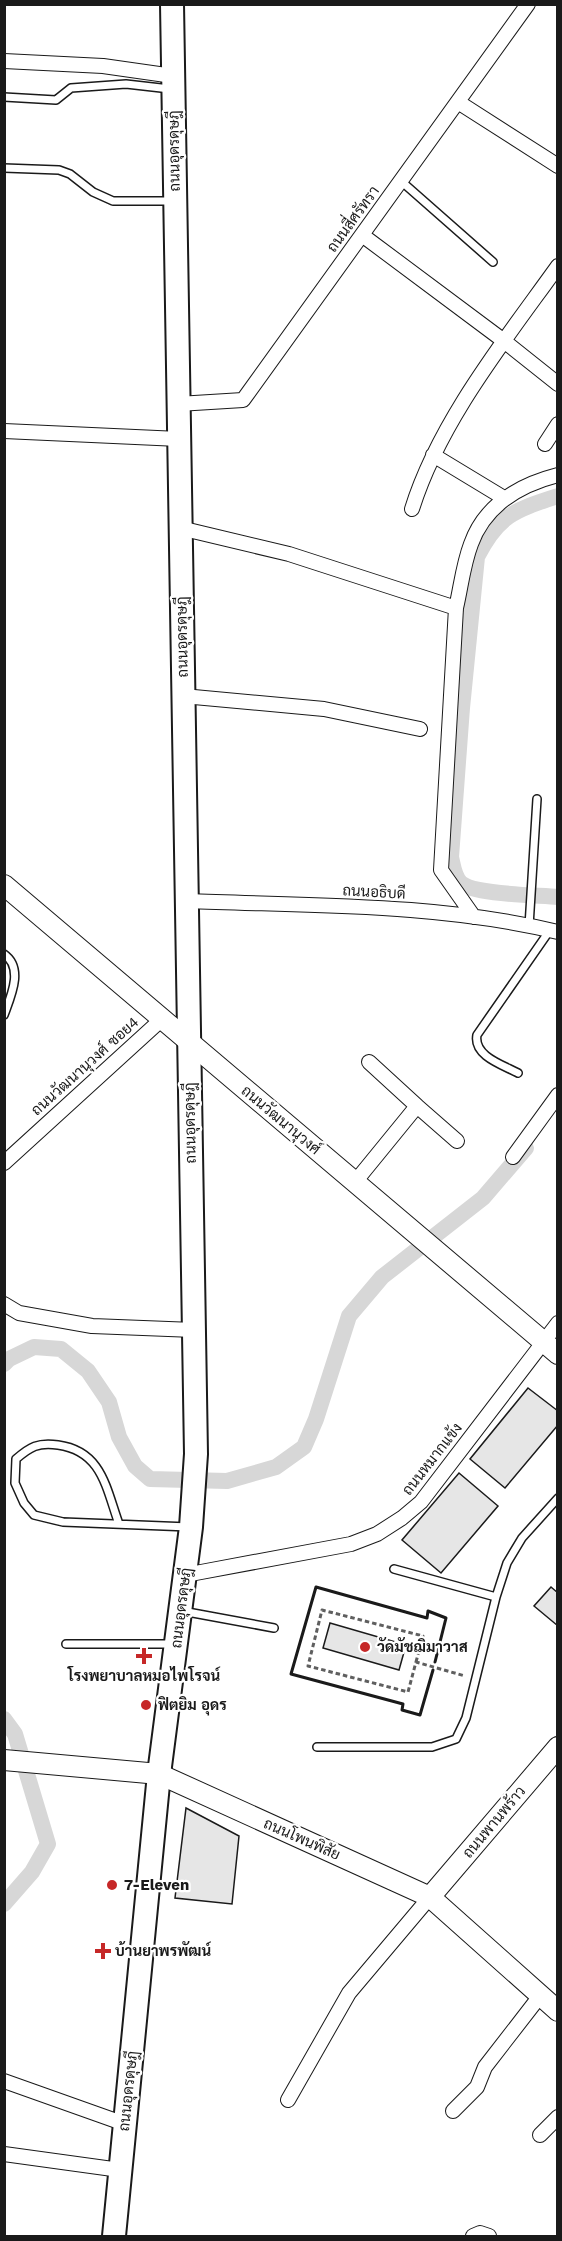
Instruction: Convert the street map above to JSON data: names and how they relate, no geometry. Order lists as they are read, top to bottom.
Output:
{
  "streets": {
    "main road": ["ถนนอุดรดุษฎี"],
    "street": [
      "ถนนสี่ศรัทรา",
      "ถนนอธิบดี",
      "ถนนวัฒนานุวงศ์ ซอย4",
      "ถนนวัฒนานุวงศ์",
      "ถนนหมากแข้ง",
      "ถนนพานพร้าว",
      "ถนนโพนพิสัย"
    ]
  },
  "crossings": [
    ["ถนนอุดรดุษฎี", "ถนนสี่ศรัทรา"],
    ["ถนนอุดรดุษฎี", "ถนนอธิบดี"],
    ["ถนนอุดรดุษฎี", "ถนนวัฒนานุวงศ์"],
    ["ถนนอุดรดุษฎี", "ถนนหมากแข้ง"],
    ["ถนนอุดรดุษฎี", "ถนนโพนพิสัย"],
    ["ถนนวัฒนานุวงศ์ ซอย4", "ถนนวัฒนานุวงศ์"],
    ["ถนนวัฒนานุวงศ์", "ถนนหมากแข้ง"],
    ["ถนนพานพร้าว", "ถนนโพนพิสัย"]
  ],
  "places": {
    "other": ["วัดมัชฌิมาวาส", "ฟิตยิม อุดร", "7-Eleven"],
    "health": ["โรงพยาบาลหมอไพโรจน์", "บ้านยาพรพัฒน์"]
  }
}
